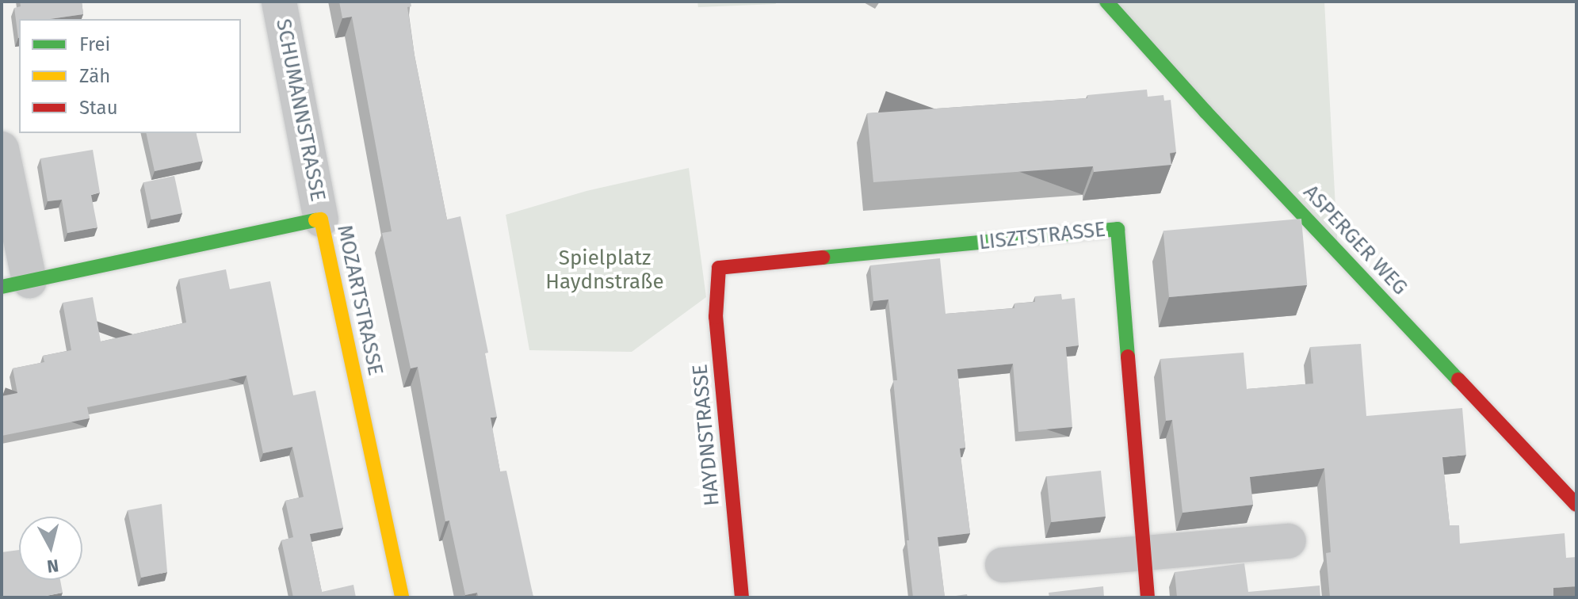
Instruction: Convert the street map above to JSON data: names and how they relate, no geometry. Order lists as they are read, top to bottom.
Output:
{
  "streets": {
    "street": [
      "SCHUMANNSTRASSE",
      "LISZTSTRASSE",
      "ASPERGER WEG",
      "MOZARTSTRASSE",
      "HAYDNSTRASSE"
    ]
  },
  "crossings": [
    ["SCHUMANNSTRASSE", "MOZARTSTRASSE"],
    ["LISZTSTRASSE", "HAYDNSTRASSE"]
  ],
  "parks": ["Spielplatz Haydnstraße"],
  "legend": ["Frei", "Zäh", "Stau"],
  "north": "bottom"
}
